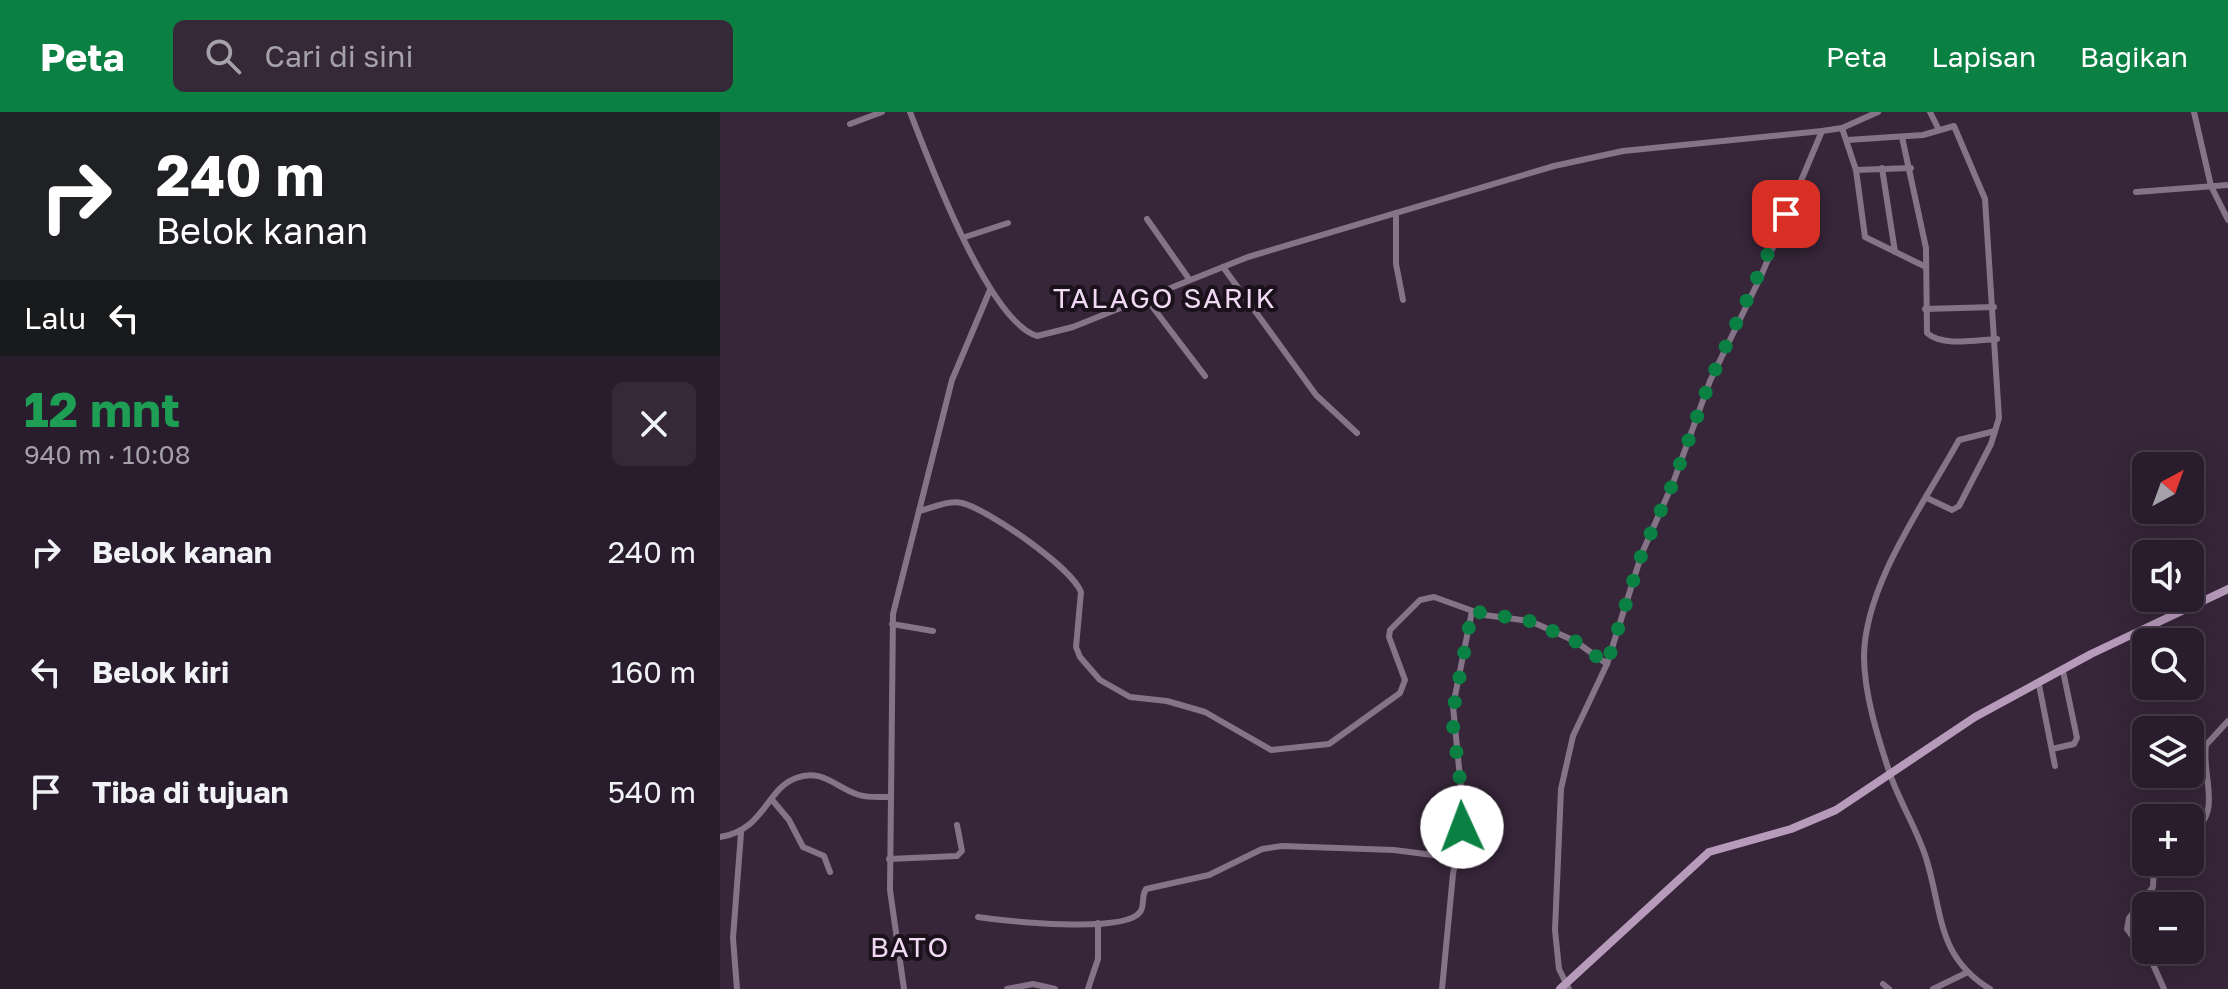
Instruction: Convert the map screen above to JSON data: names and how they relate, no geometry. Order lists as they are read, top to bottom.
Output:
{
  "districts": ["TALAGO SARIK", "BATO"],
  "north": "top right",
  "page": {
    "header": "Peta",
    "search": "Cari di sini",
    "nav": ["Peta", "Lapisan", "Bagikan"],
    "turn": ["240 m", "Belok kanan"],
    "then": "Lalu",
    "heading": ["12 mnt", "940 m · 10:08"],
    "map_buttons": ["+", "−"],
    "list": [
      {
        "name": "Belok kanan",
        "value": "240 m"
      },
      {
        "name": "Belok kiri",
        "value": "160 m"
      },
      {
        "name": "Tiba di tujuan",
        "value": "540 m"
      }
    ]
  }
}
